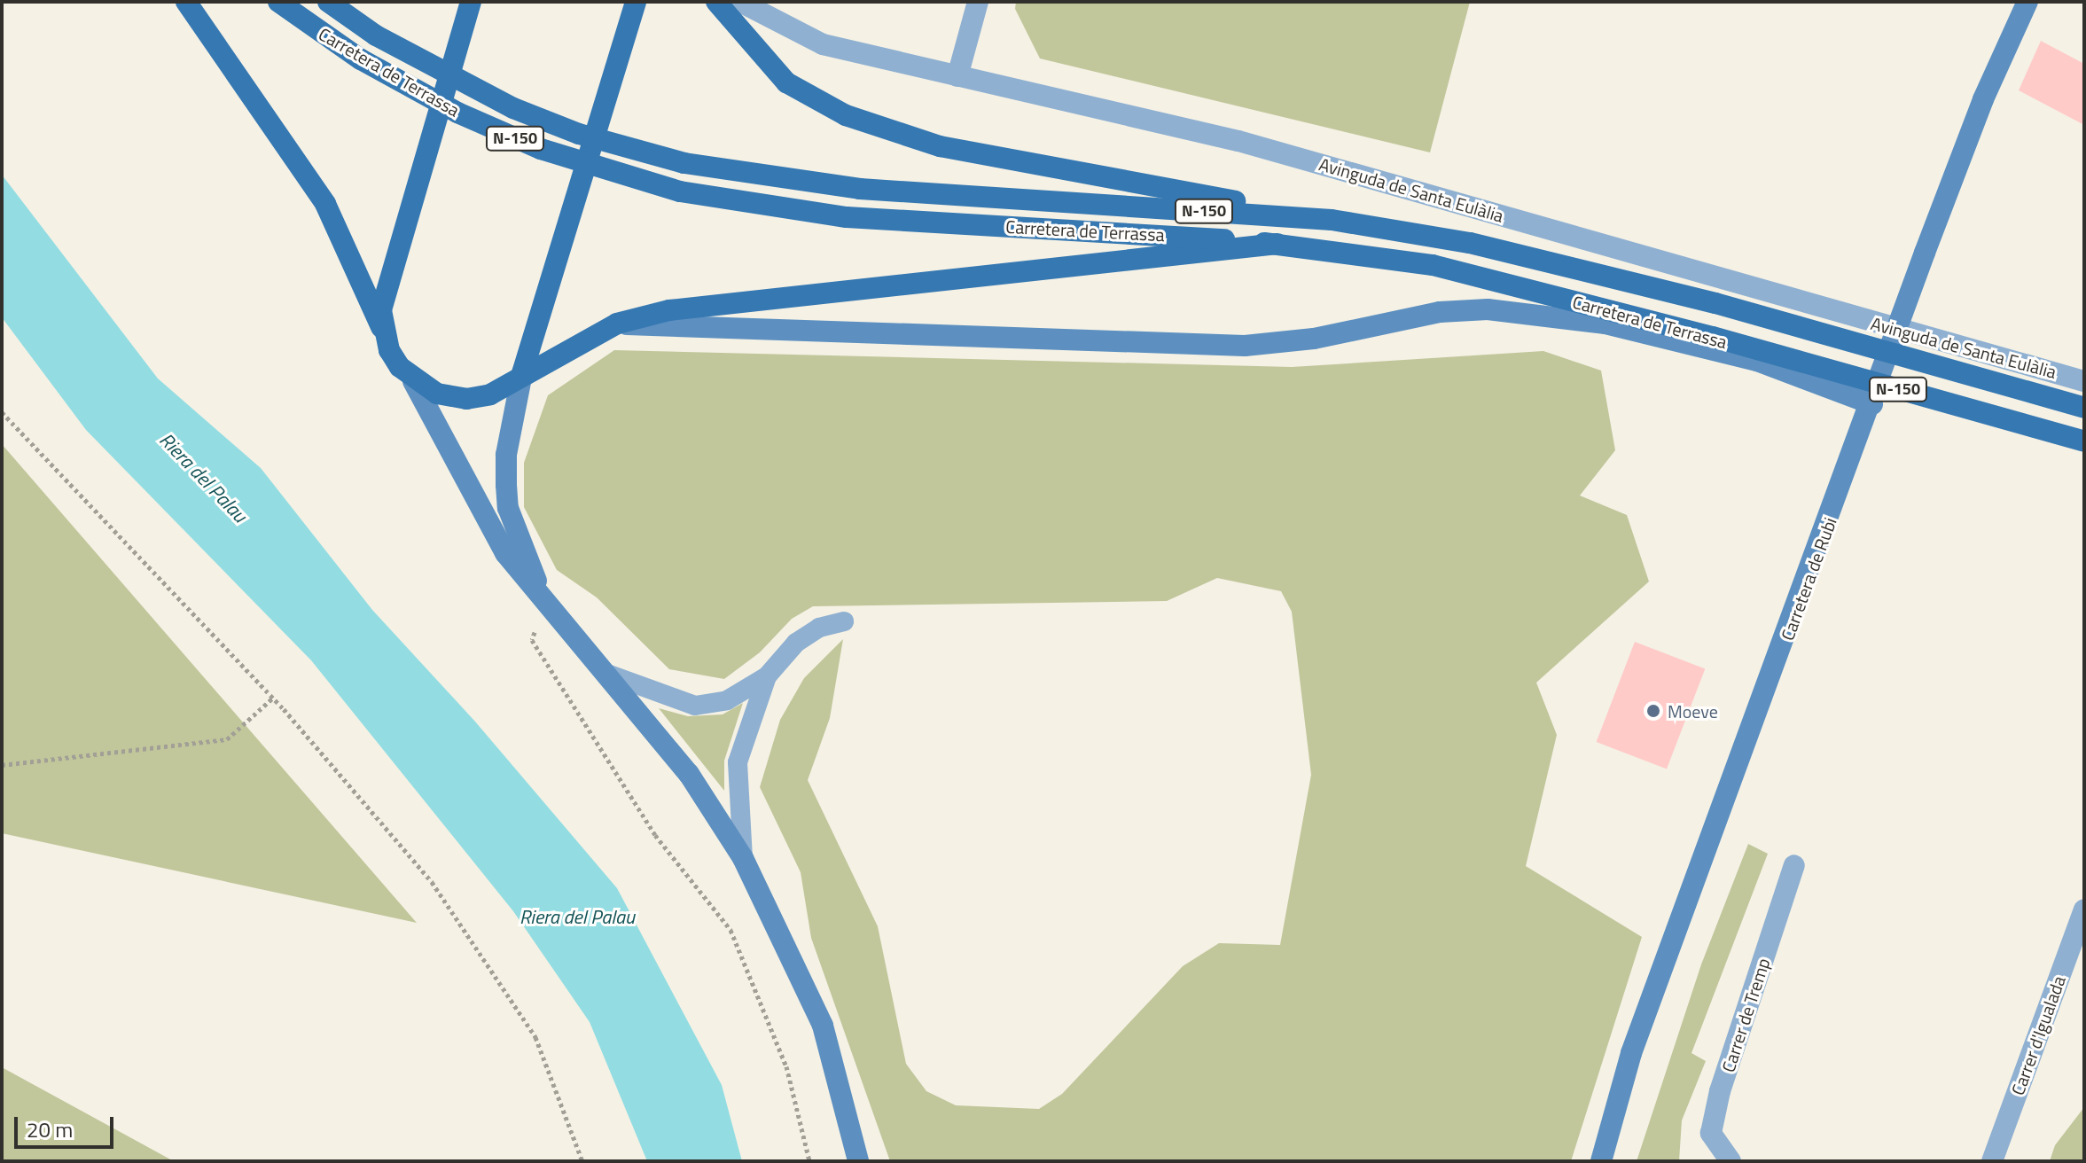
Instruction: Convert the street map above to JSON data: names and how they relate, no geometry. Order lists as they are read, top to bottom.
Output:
{
  "streets": {
    "main road": ["Carretera de Terrassa", "N-150"],
    "street": [
      "Avinguda de Santa Eulàlia",
      "Carretera de Rubi",
      "Carrer de Tremp",
      "Carrer d'Igualada"
    ]
  },
  "crossings": [
    ["Avinguda de Santa Eulàlia", "Carretera de Rubi"]
  ],
  "water": ["Riera del Palau"],
  "places": ["Moeve"],
  "scale_bar": "20 m"
}
